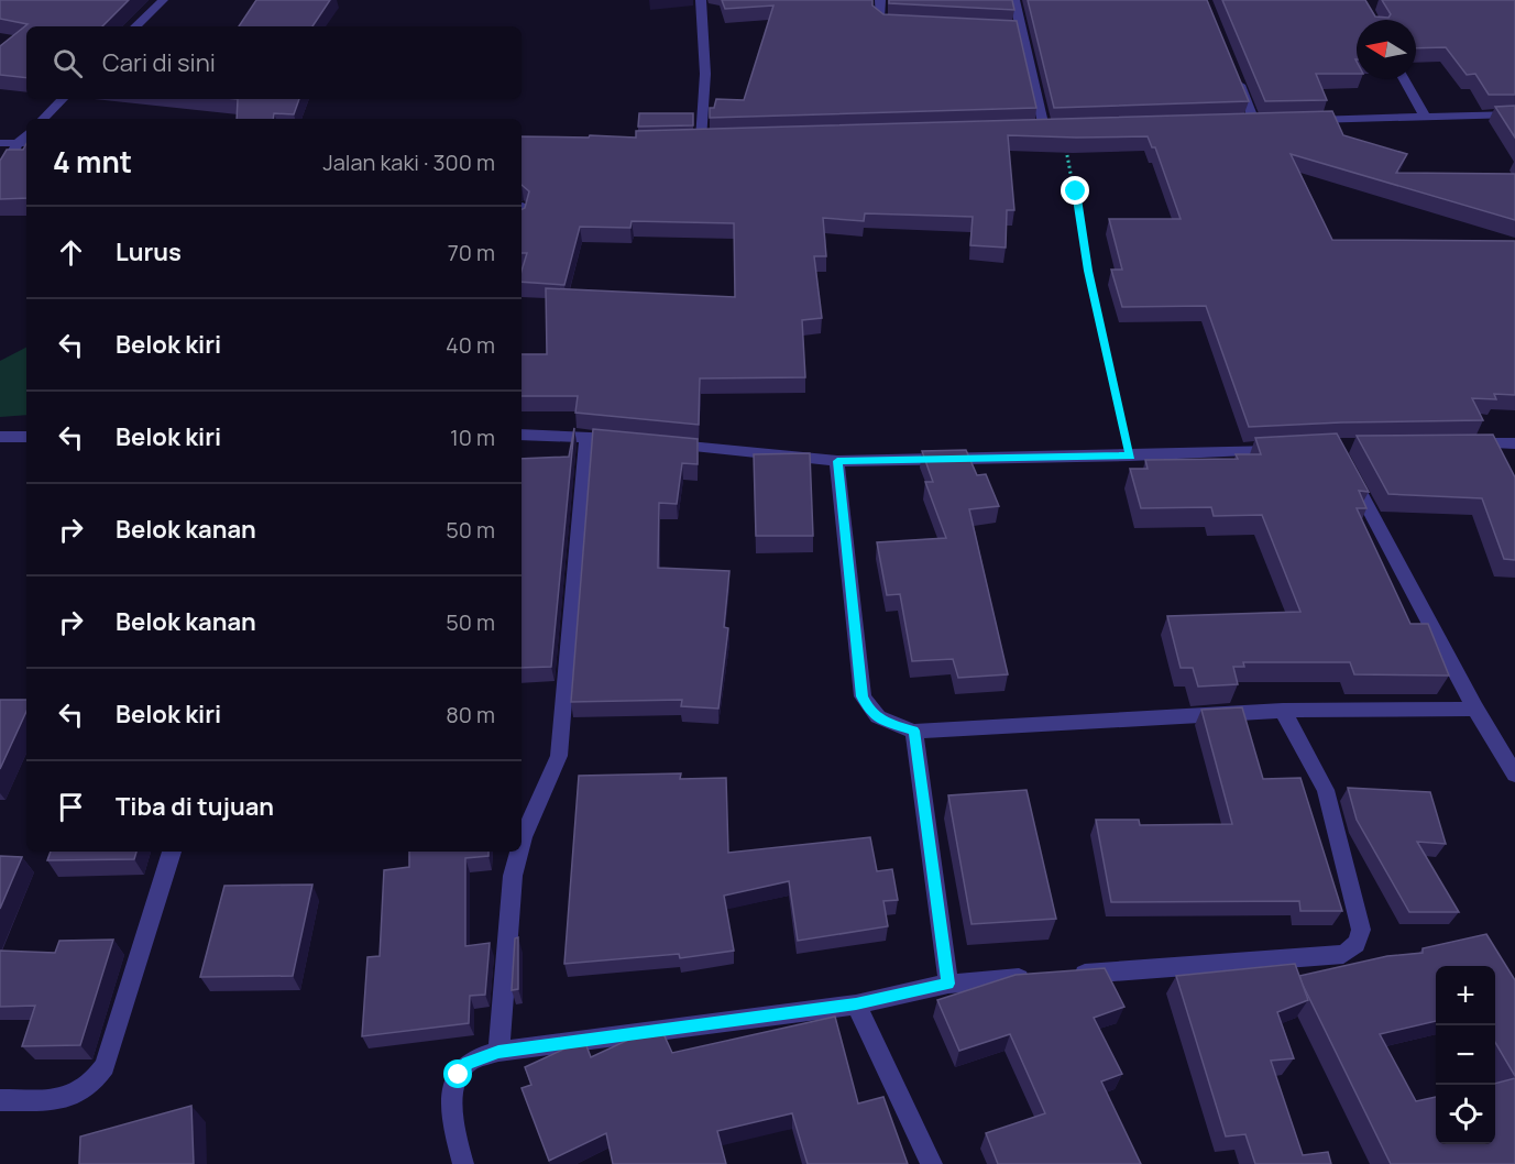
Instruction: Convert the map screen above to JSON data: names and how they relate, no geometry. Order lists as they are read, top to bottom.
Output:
{
  "north": "left",
  "page": {
    "search": "Cari di sini",
    "heading": ["4 mnt", "Jalan kaki · 300 m"],
    "list": [
      ["Lurus", "70 m"],
      ["Belok kiri", "40 m"],
      ["Belok kiri", "10 m"],
      ["Belok kanan", "50 m"],
      ["Belok kanan", "50 m"],
      ["Belok kiri", "80 m"],
      "Tiba di tujuan"
    ],
    "map_buttons": ["+", "−"]
  }
}
